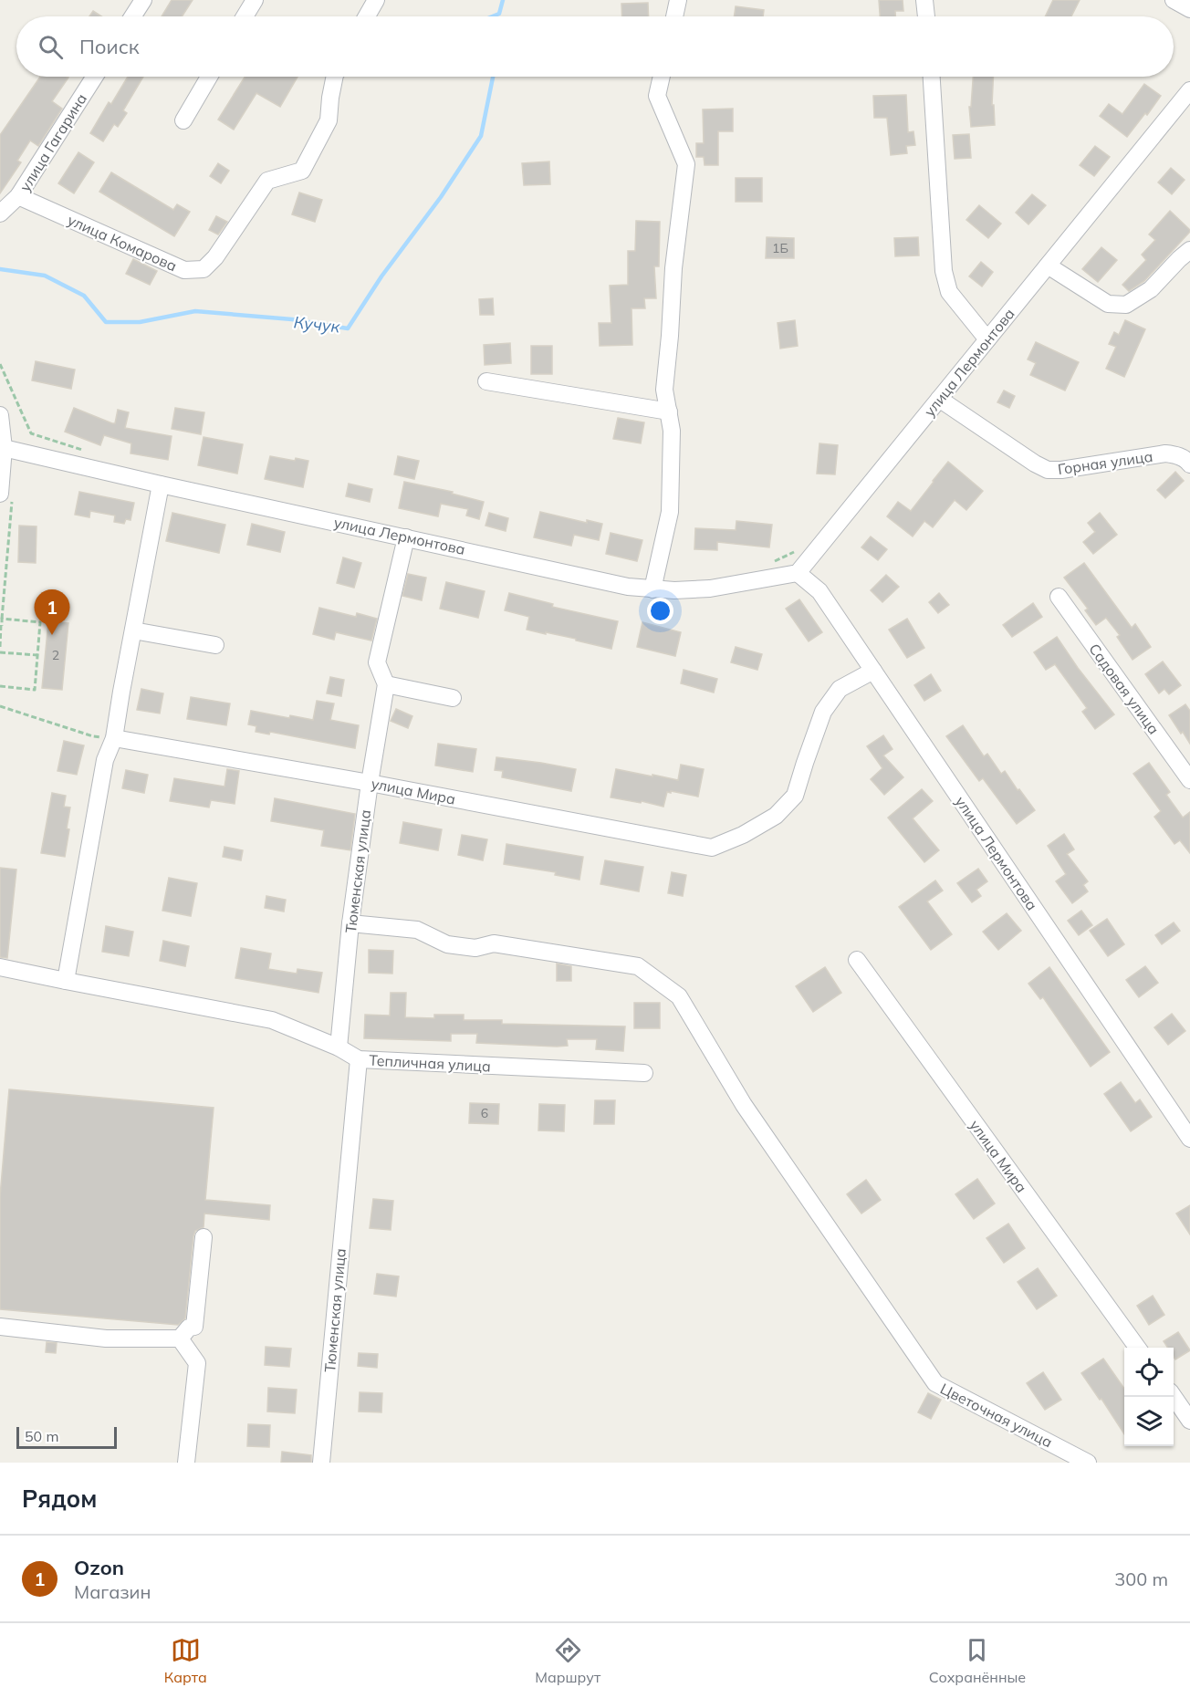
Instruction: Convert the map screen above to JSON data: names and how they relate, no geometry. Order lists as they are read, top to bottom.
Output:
{
  "streets": {
    "street": [
      "улица Гагарина",
      "улица Комарова",
      "улица Лермонтова",
      "Горная улица",
      "Садовая улица",
      "улица Мира",
      "Тюменская улица",
      "Тепличная улица",
      "Цветочная улица"
    ]
  },
  "crossings": [
    ["улица Гагарина", "улица Комарова"],
    ["улица Лермонтова", "Горная улица"],
    ["улица Лермонтова", "улица Мира"],
    ["улица Лермонтова", "Тюменская улица"],
    ["улица Мира", "Тюменская улица"],
    ["Тюменская улица", "Тепличная улица"],
    ["Тюменская улица", "Цветочная улица"]
  ],
  "water": ["Кучук"],
  "house_numbers": ["1Б", "2", "6"],
  "scale_bar": "50 m",
  "page": {
    "search": "Поиск",
    "pins": "1",
    "scale": "50 m",
    "heading": "Рядом",
    "list": [
      {
        "mark": "1",
        "name": "Ozon",
        "note": "Магазин",
        "value": "300 m"
      }
    ],
    "nav": ["Карта", "Маршрут", "Сохранённые"]
  }
}
